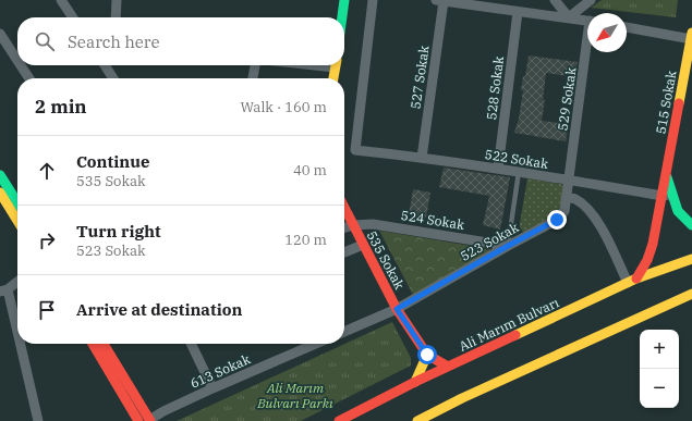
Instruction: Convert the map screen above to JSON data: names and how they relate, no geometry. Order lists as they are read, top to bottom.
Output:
{
  "streets": {
    "street": [
      "527 Sokak",
      "528 Sokak",
      "529 Sokak",
      "515 Sokak",
      "522 Sokak",
      "524 Sokak",
      "523 Sokak",
      "535 Sokak",
      "Ali Marım Bulvarı",
      "613 Sokak"
    ]
  },
  "crossings": [
    ["527 Sokak", "522 Sokak"],
    ["528 Sokak", "522 Sokak"],
    ["529 Sokak", "522 Sokak"],
    ["529 Sokak", "523 Sokak"],
    ["515 Sokak", "522 Sokak"],
    ["515 Sokak", "Ali Marım Bulvarı"],
    ["522 Sokak", "523 Sokak"],
    ["524 Sokak", "523 Sokak"],
    ["524 Sokak", "535 Sokak"],
    ["523 Sokak", "535 Sokak"]
  ],
  "parks": ["Ali Marım Bulvarı Parkı"],
  "north": "bottom left",
  "page": {
    "search": "Search here",
    "heading": ["2 min", "Walk · 160 m"],
    "list": [
      ["Continue", "535 Sokak", "40 m"],
      ["Turn right", "523 Sokak", "120 m"],
      "Arrive at destination"
    ],
    "map_buttons": ["+", "−"]
  }
}
